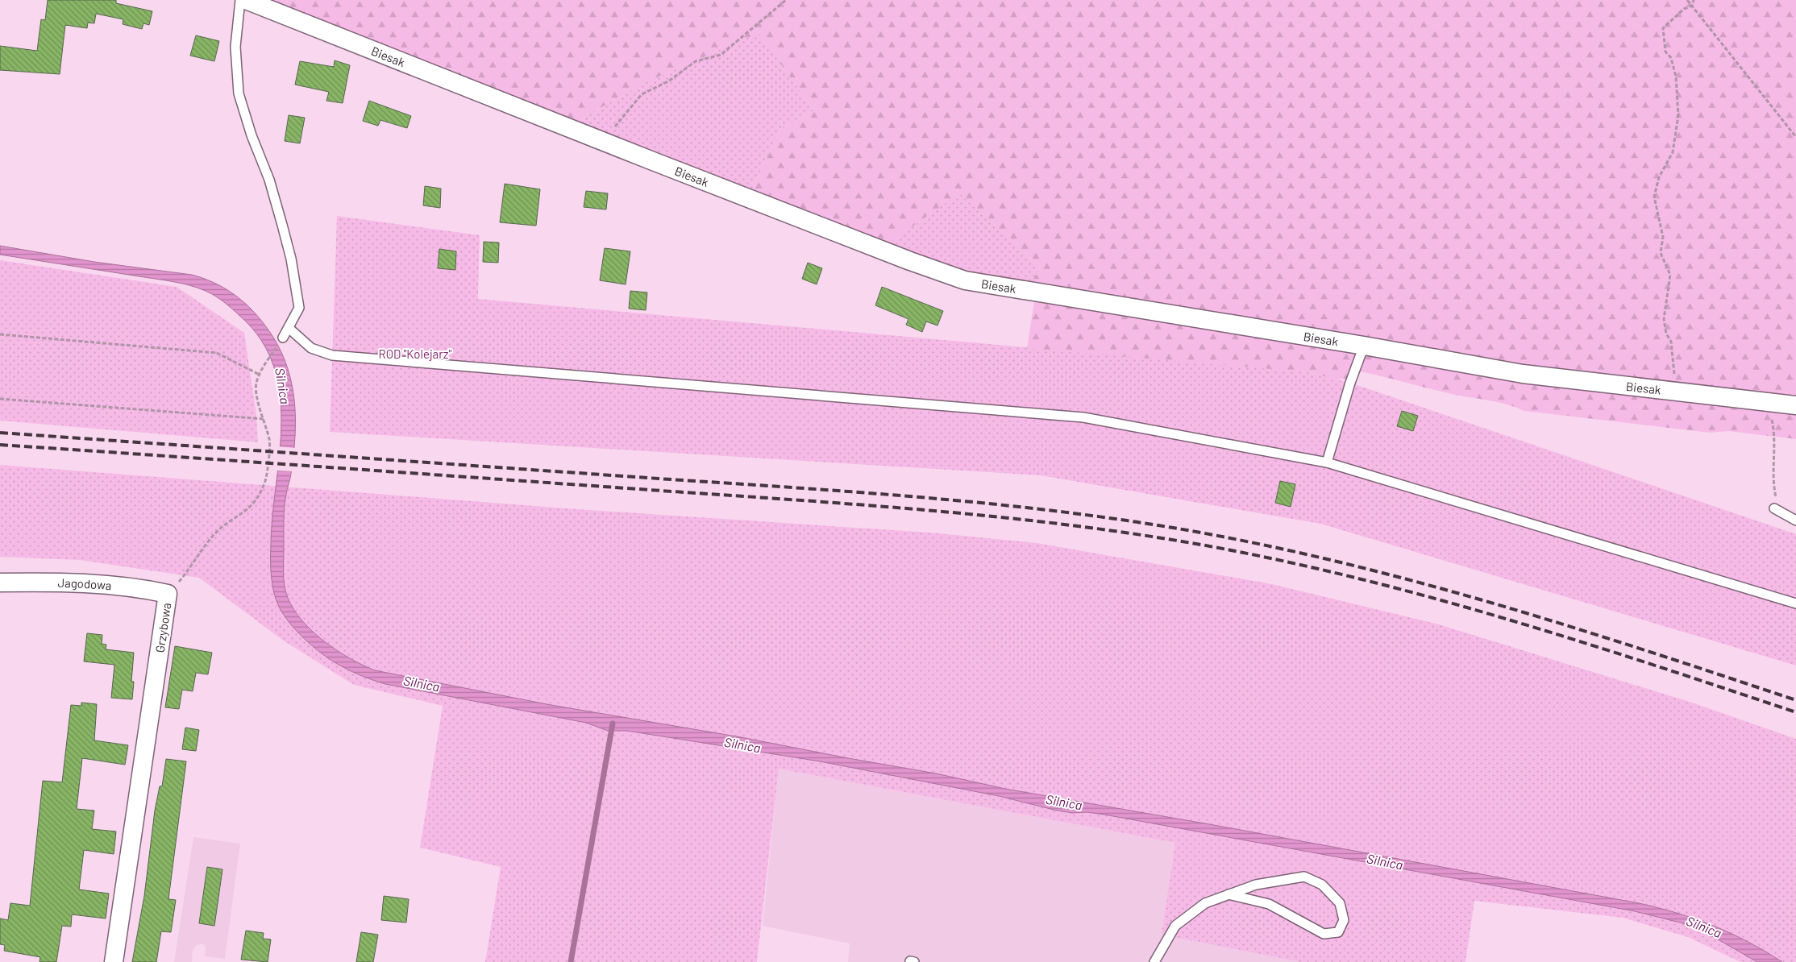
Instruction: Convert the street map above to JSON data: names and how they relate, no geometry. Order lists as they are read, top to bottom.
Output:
{
  "streets": {
    "street": ["Biesak", "Jagodowa", "Grzybowa"]
  },
  "crossings": [
    ["Jagodowa", "Grzybowa"]
  ],
  "water": ["Silnica"],
  "parks": ["ROD \"Kolejarz\""]
}
